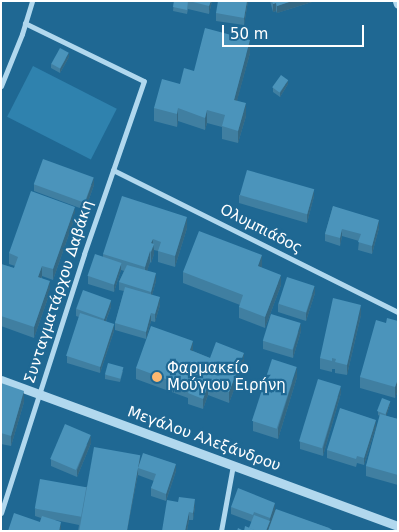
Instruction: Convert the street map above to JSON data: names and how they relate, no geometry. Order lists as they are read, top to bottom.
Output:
{
  "streets": {
    "street": ["Ολυμπιάδος", "Συνταγματάρχου Δαβάκη", "Μεγάλου Αλεξάνδρου"]
  },
  "crossings": [
    ["Ολυμπιάδος", "Συνταγματάρχου Δαβάκη"],
    ["Συνταγματάρχου Δαβάκη", "Μεγάλου Αλεξάνδρου"]
  ],
  "places": ["Φαρμακείο Μούγιου Ειρήνη"],
  "scale_bar": "50 m"
}
